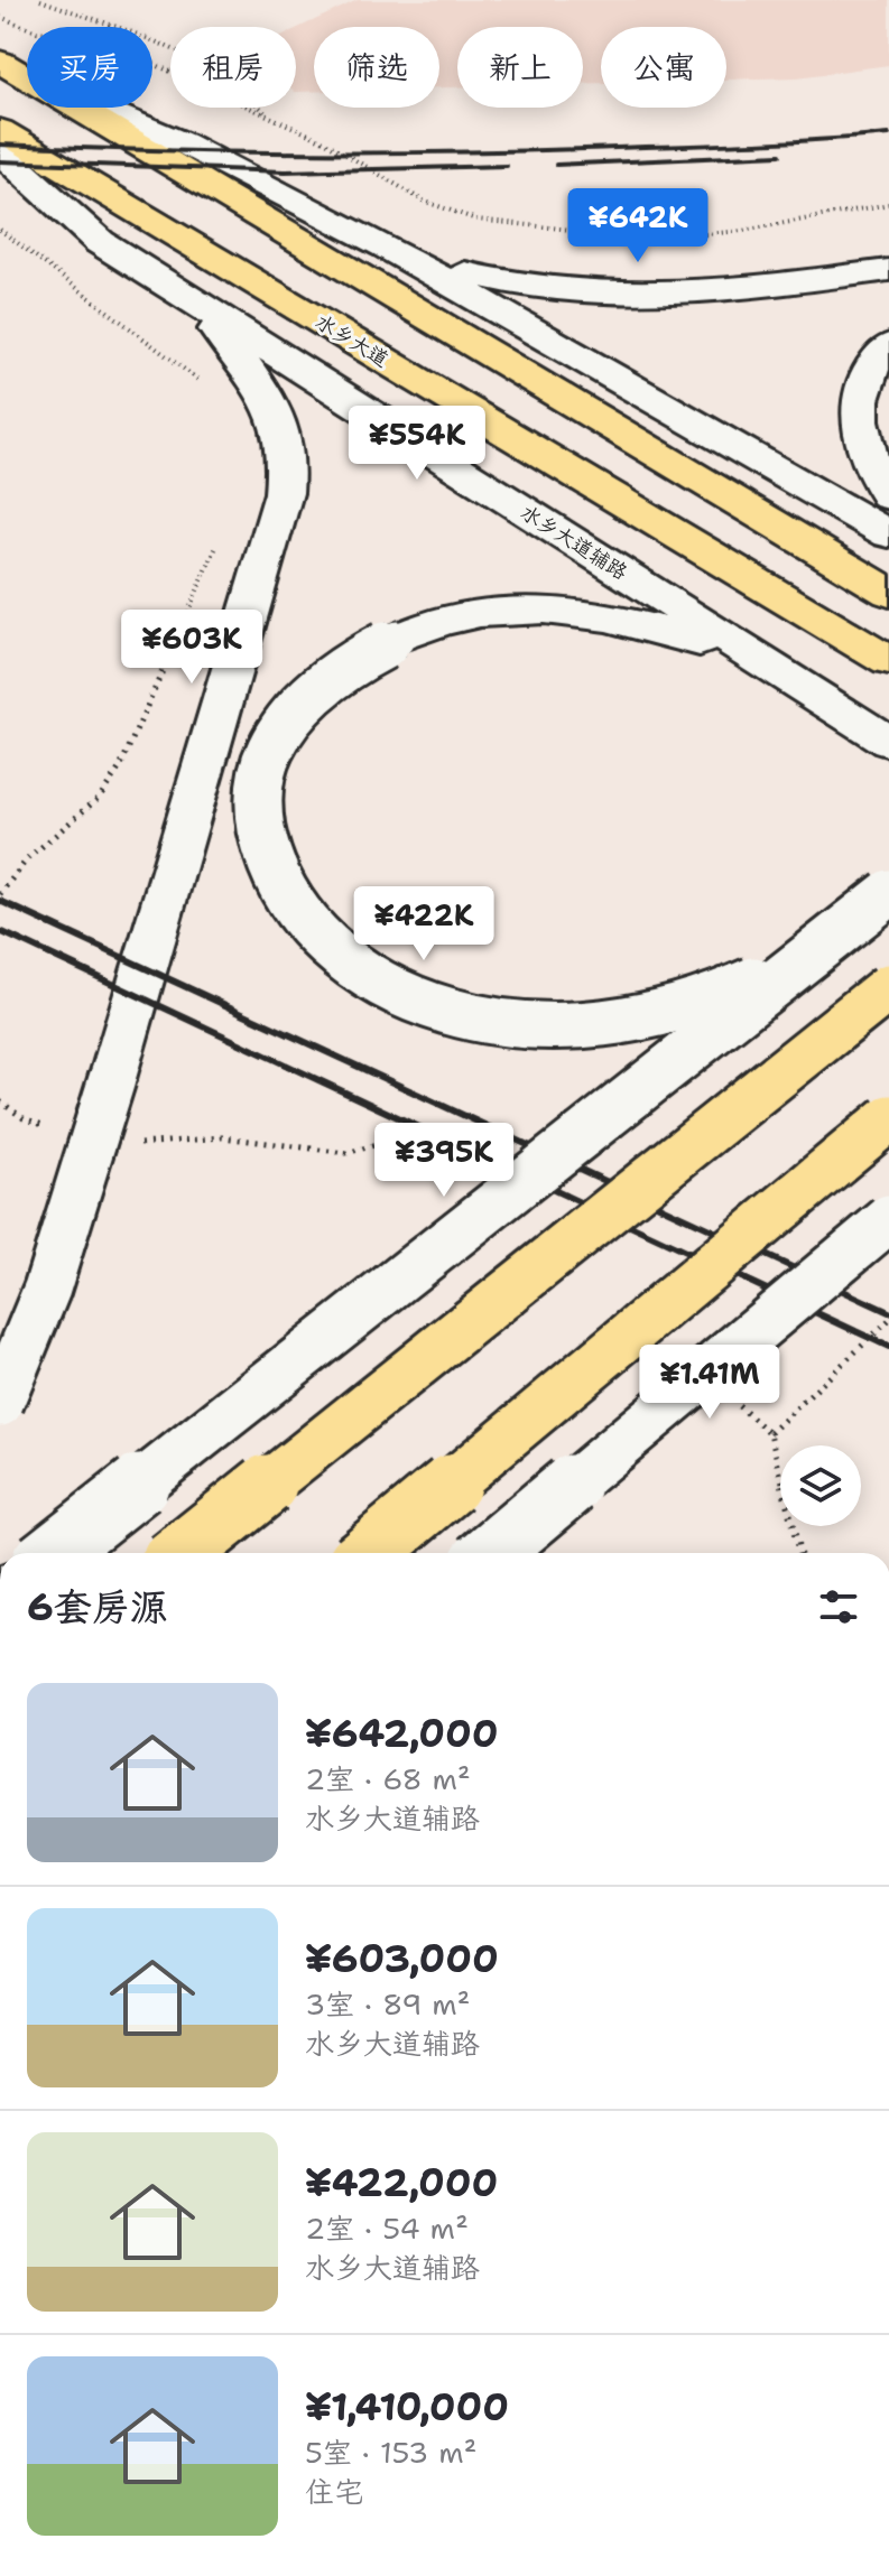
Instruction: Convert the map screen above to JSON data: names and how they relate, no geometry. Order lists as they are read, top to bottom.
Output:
{
  "streets": {
    "main road": ["水乡大道", "水乡大道辅路"]
  },
  "page": {
    "chip": [
      "买房",
      "租房",
      "筛选",
      "新上",
      "公寓"
    ],
    "price": [
      "¥642K",
      "¥554K",
      "¥603K",
      "¥422K",
      "¥395K",
      "¥1.41M"
    ],
    "heading": "6套房源",
    "list": [
      {
        "name": "¥642,000",
        "note": "2室 · 68 m² · 水乡大道辅路"
      },
      {
        "name": "¥603,000",
        "note": "3室 · 89 m² · 水乡大道辅路"
      },
      {
        "name": "¥422,000",
        "note": "2室 · 54 m² · 水乡大道辅路"
      },
      {
        "name": "¥1,410,000",
        "note": "5室 · 153 m² · 住宅"
      }
    ]
  }
}
